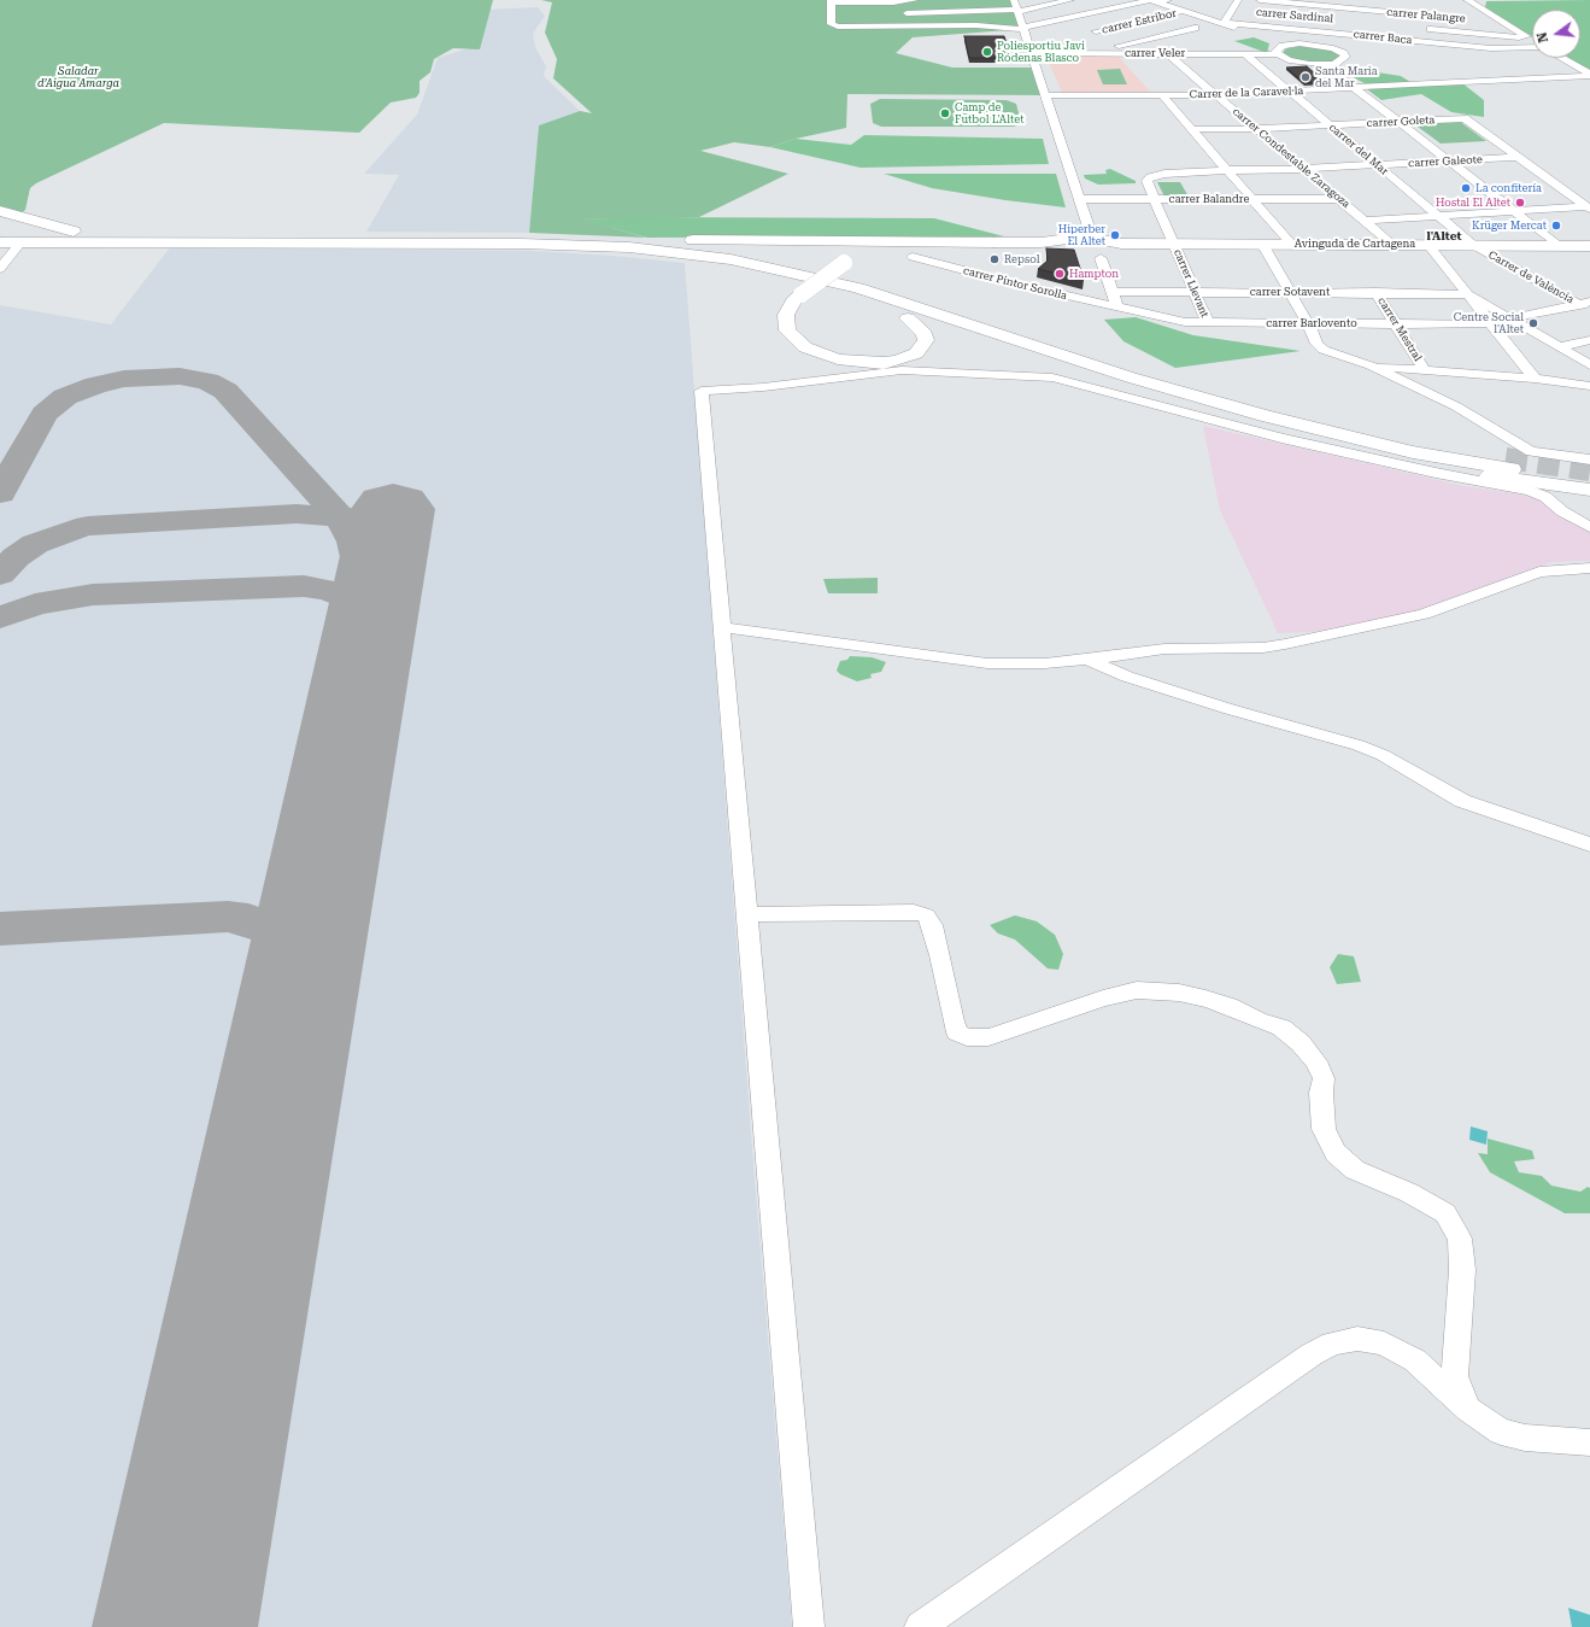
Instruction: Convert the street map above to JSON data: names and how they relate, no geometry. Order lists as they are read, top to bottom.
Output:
{
  "streets": {
    "main road": ["Avinguda de Cartagena"],
    "street": [
      "carrer Sardinal",
      "carrer Palangre",
      "carrer Estribor",
      "carrer Baca",
      "carrer Veler",
      "Carrer de la Caravel·la",
      "carrer Goleta",
      "carrer del Mar",
      "carrer Condestable Zaragoza",
      "carrer Galeote",
      "carrer Balandre",
      "Carrer de València",
      "carrer Pintor Sorolla",
      "carrer Llevant",
      "carrer Sotavent",
      "carrer Barlovento",
      "carrer Mestral"
    ]
  },
  "crossings": [
    ["carrer Veler", "carrer del Mar"],
    ["carrer Veler", "carrer Condestable Zaragoza"],
    ["Carrer de la Caravel·la", "carrer del Mar"],
    ["Carrer de la Caravel·la", "carrer Condestable Zaragoza"],
    ["carrer Goleta", "carrer del Mar"],
    ["carrer Goleta", "carrer Condestable Zaragoza"],
    ["carrer Goleta", "carrer Galeote"],
    ["carrer del Mar", "carrer Galeote"],
    ["carrer del Mar", "Avinguda de Cartagena"],
    ["carrer del Mar", "Carrer de València"],
    ["carrer Condestable Zaragoza", "carrer Galeote"],
    ["carrer Condestable Zaragoza", "carrer Balandre"],
    ["carrer Condestable Zaragoza", "Avinguda de Cartagena"],
    ["carrer Galeote", "carrer Llevant"],
    ["carrer Balandre", "carrer Llevant"],
    ["Avinguda de Cartagena", "Carrer de València"],
    ["Avinguda de Cartagena", "carrer Llevant"],
    ["Carrer de València", "carrer Barlovento"],
    ["carrer Pintor Sorolla", "carrer Sotavent"],
    ["carrer Pintor Sorolla", "carrer Barlovento"],
    ["carrer Llevant", "carrer Sotavent"],
    ["carrer Llevant", "carrer Barlovento"],
    ["carrer Sotavent", "carrer Barlovento"],
    ["carrer Sotavent", "carrer Mestral"],
    ["carrer Barlovento", "carrer Mestral"]
  ],
  "districts": ["l'Altet"],
  "parks": ["Saladar d’Aigua Amarga"],
  "places": [
    "Poliesportiu Javi Ródenas Blasco",
    "Santa Maria del Mar",
    "Camp de Futbol L'Altet",
    "La confitería",
    "Hostal El Altet",
    "Krüger Mercat",
    "Hiperber El Altet",
    "Repsol",
    "Hampton",
    "Centre Social l'Altet"
  ],
  "north": "left"
}
